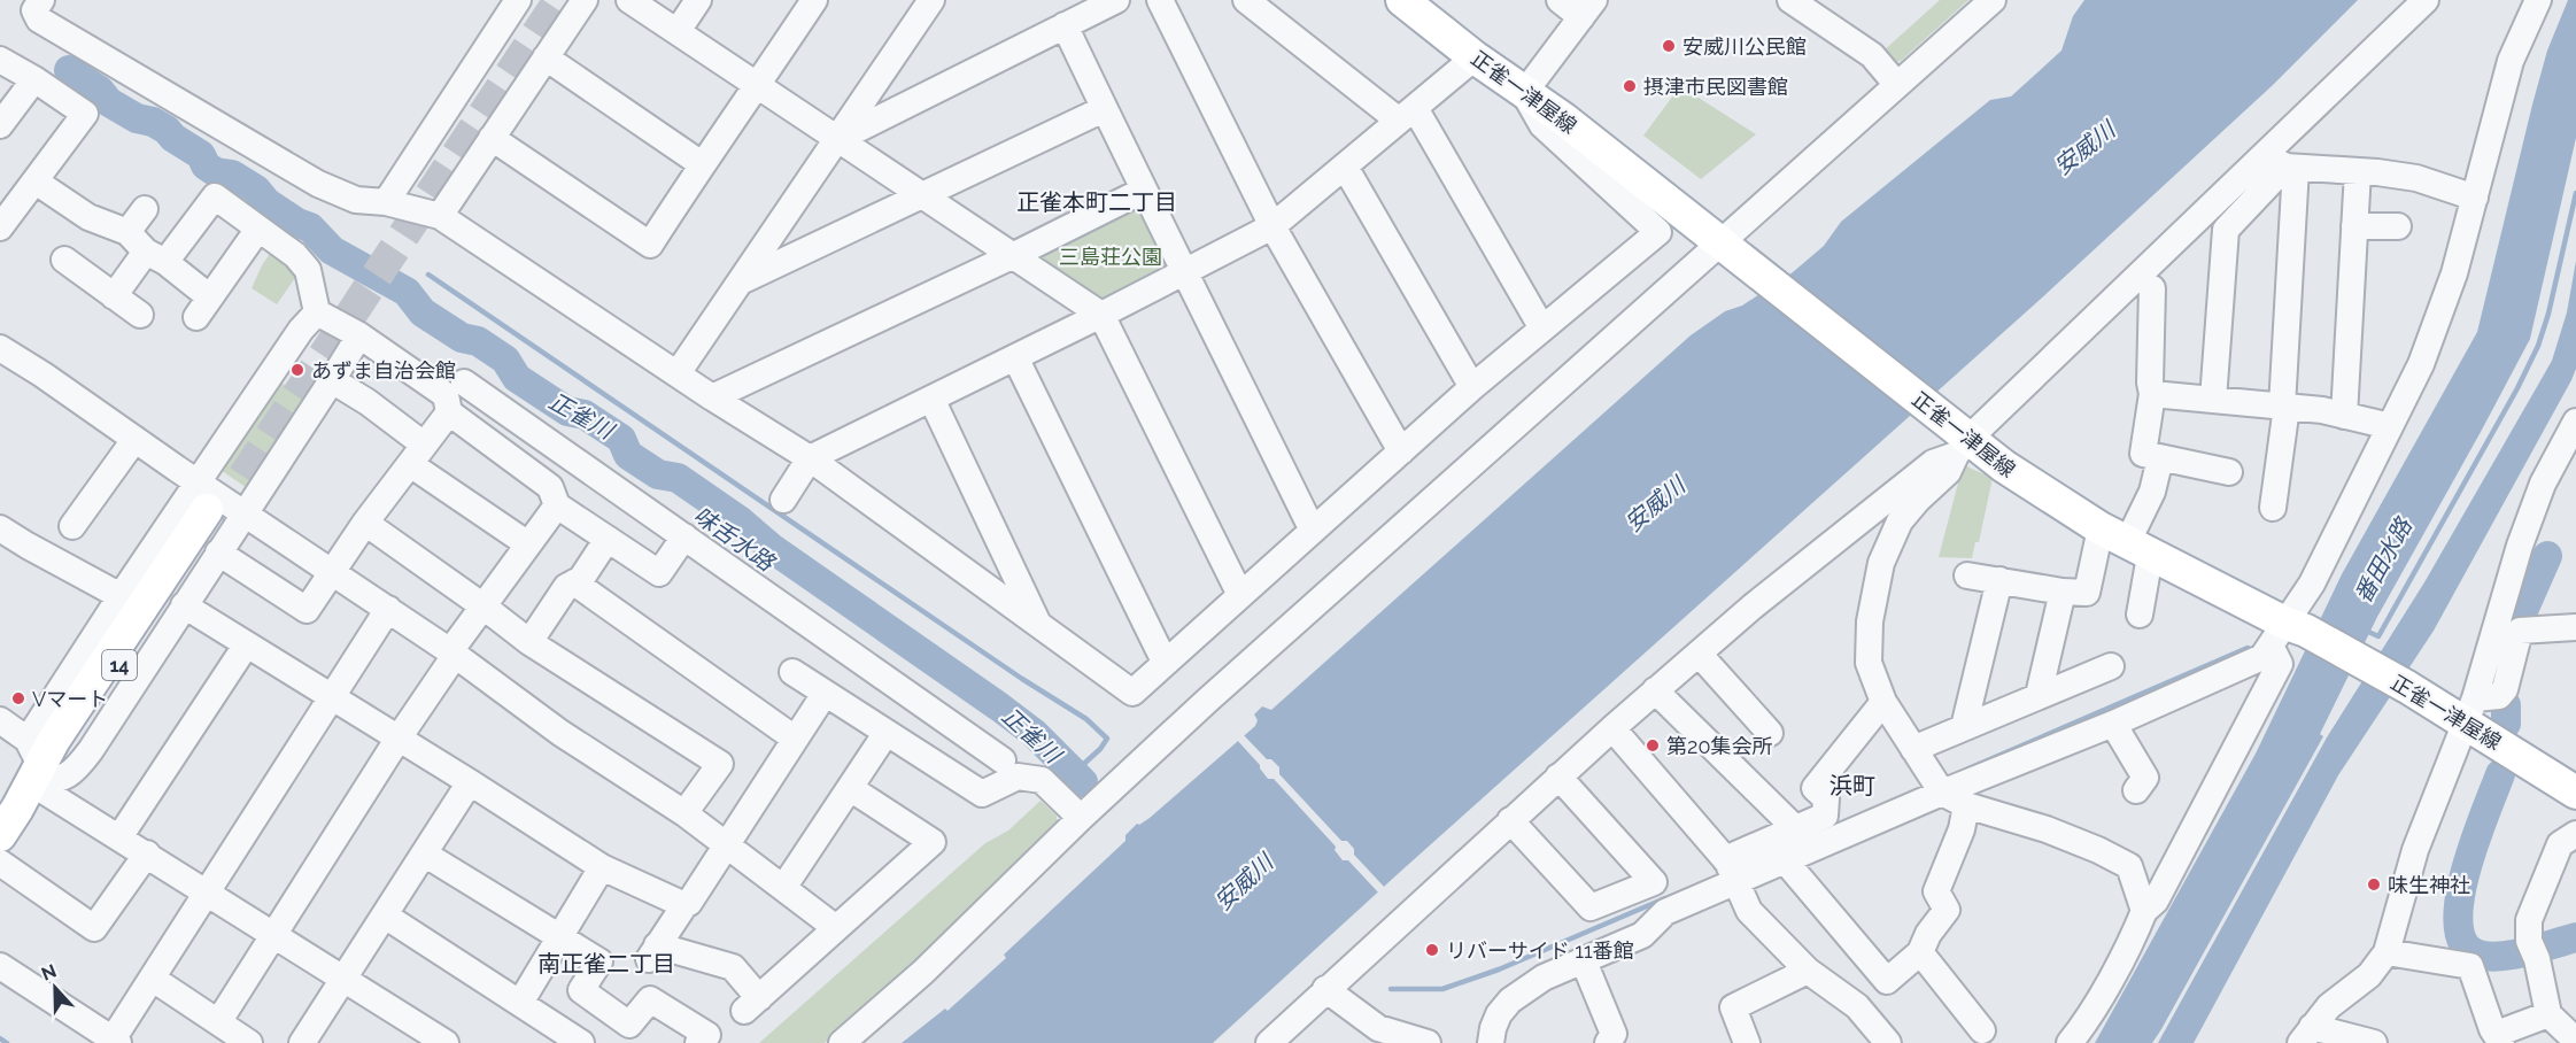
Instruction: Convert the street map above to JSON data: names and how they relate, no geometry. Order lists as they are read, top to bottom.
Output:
{
  "streets": {
    "main road": ["正雀一津屋線", "14"]
  },
  "districts": ["正雀本町二丁目", "浜町", "南正雀二丁目"],
  "water": [
    "安威川",
    "正雀川",
    "味舌水路",
    "番田水路"
  ],
  "parks": ["三島荘公園"],
  "places": [
    "安威川公民館",
    "摂津市民図書館",
    "あずま自治会館",
    "Vマート",
    "第20集会所",
    "味生神社",
    "リバーサイド 11番館"
  ],
  "north": "top"
}
